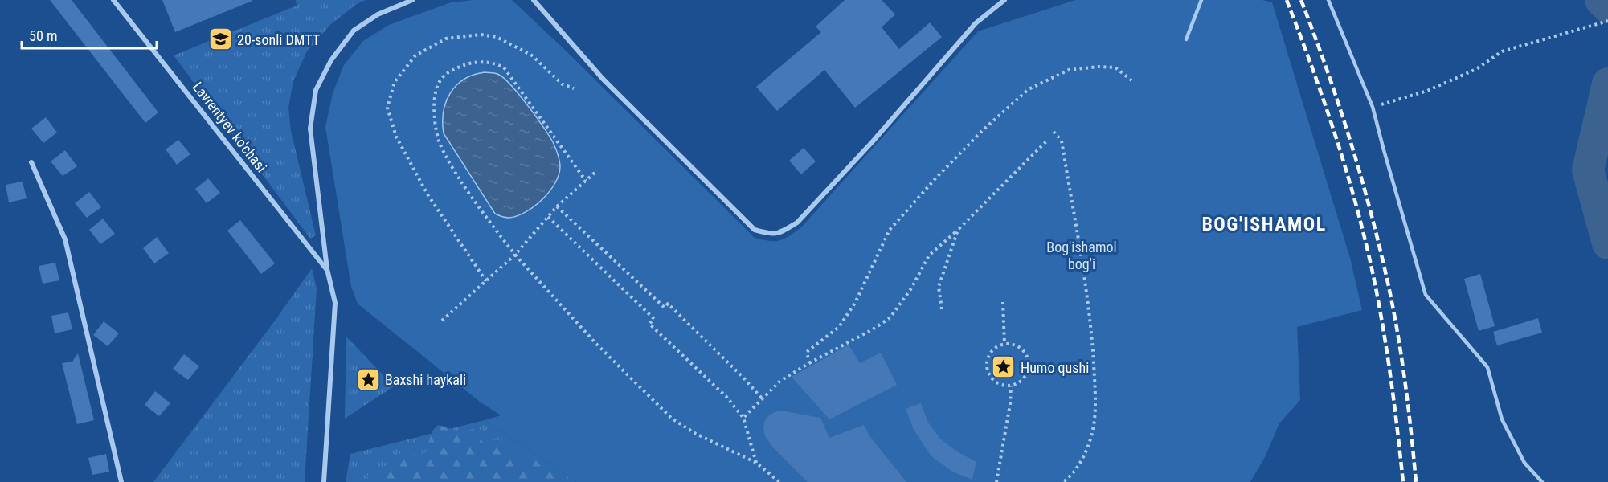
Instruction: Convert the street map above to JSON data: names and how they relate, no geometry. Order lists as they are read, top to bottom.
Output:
{
  "streets": {
    "street": ["Lavrentyev ko'chasi"]
  },
  "districts": ["BOG'ISHAMOL"],
  "parks": ["Bog'ishamol bog'i"],
  "places": {
    "school or university": ["20-sonli DMTT"],
    "place": ["Humo qushi", "Baxshi haykali"]
  },
  "scale_bar": "50 m"
}
